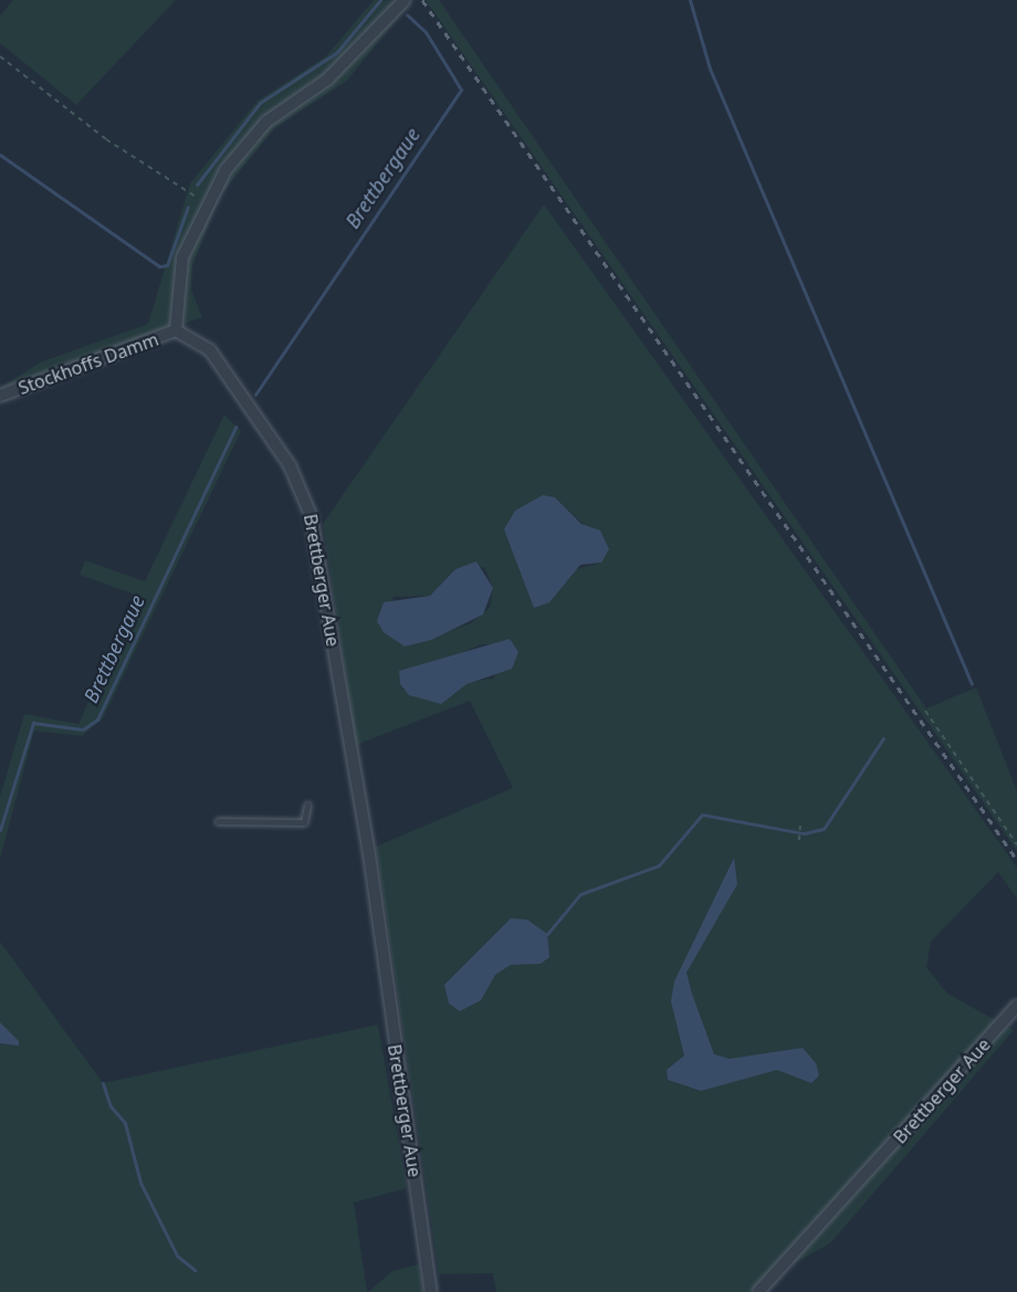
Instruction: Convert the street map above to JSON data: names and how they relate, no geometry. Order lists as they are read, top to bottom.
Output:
{
  "streets": {
    "street": ["Stockhoffs Damm", "Brettberger Aue"]
  },
  "crossings": [
    ["Stockhoffs Damm", "Brettberger Aue"]
  ],
  "water": ["Brettbergaue"]
}
